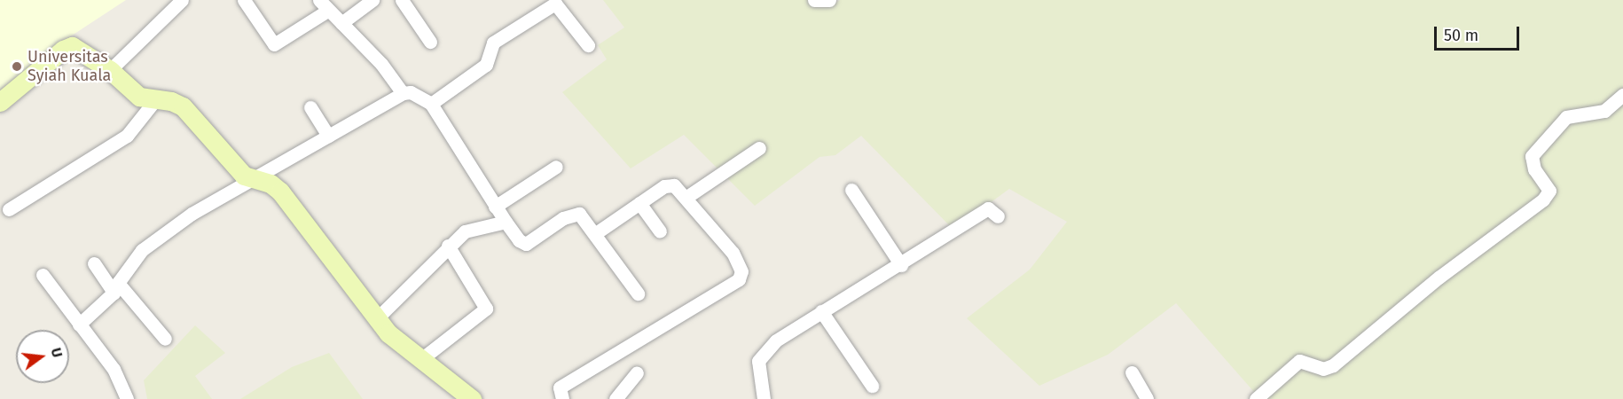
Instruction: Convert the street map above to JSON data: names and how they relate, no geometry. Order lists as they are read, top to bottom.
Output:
{
  "places": ["Universitas Syiah Kuala"],
  "scale_bar": "50 m",
  "north": "right"
}
